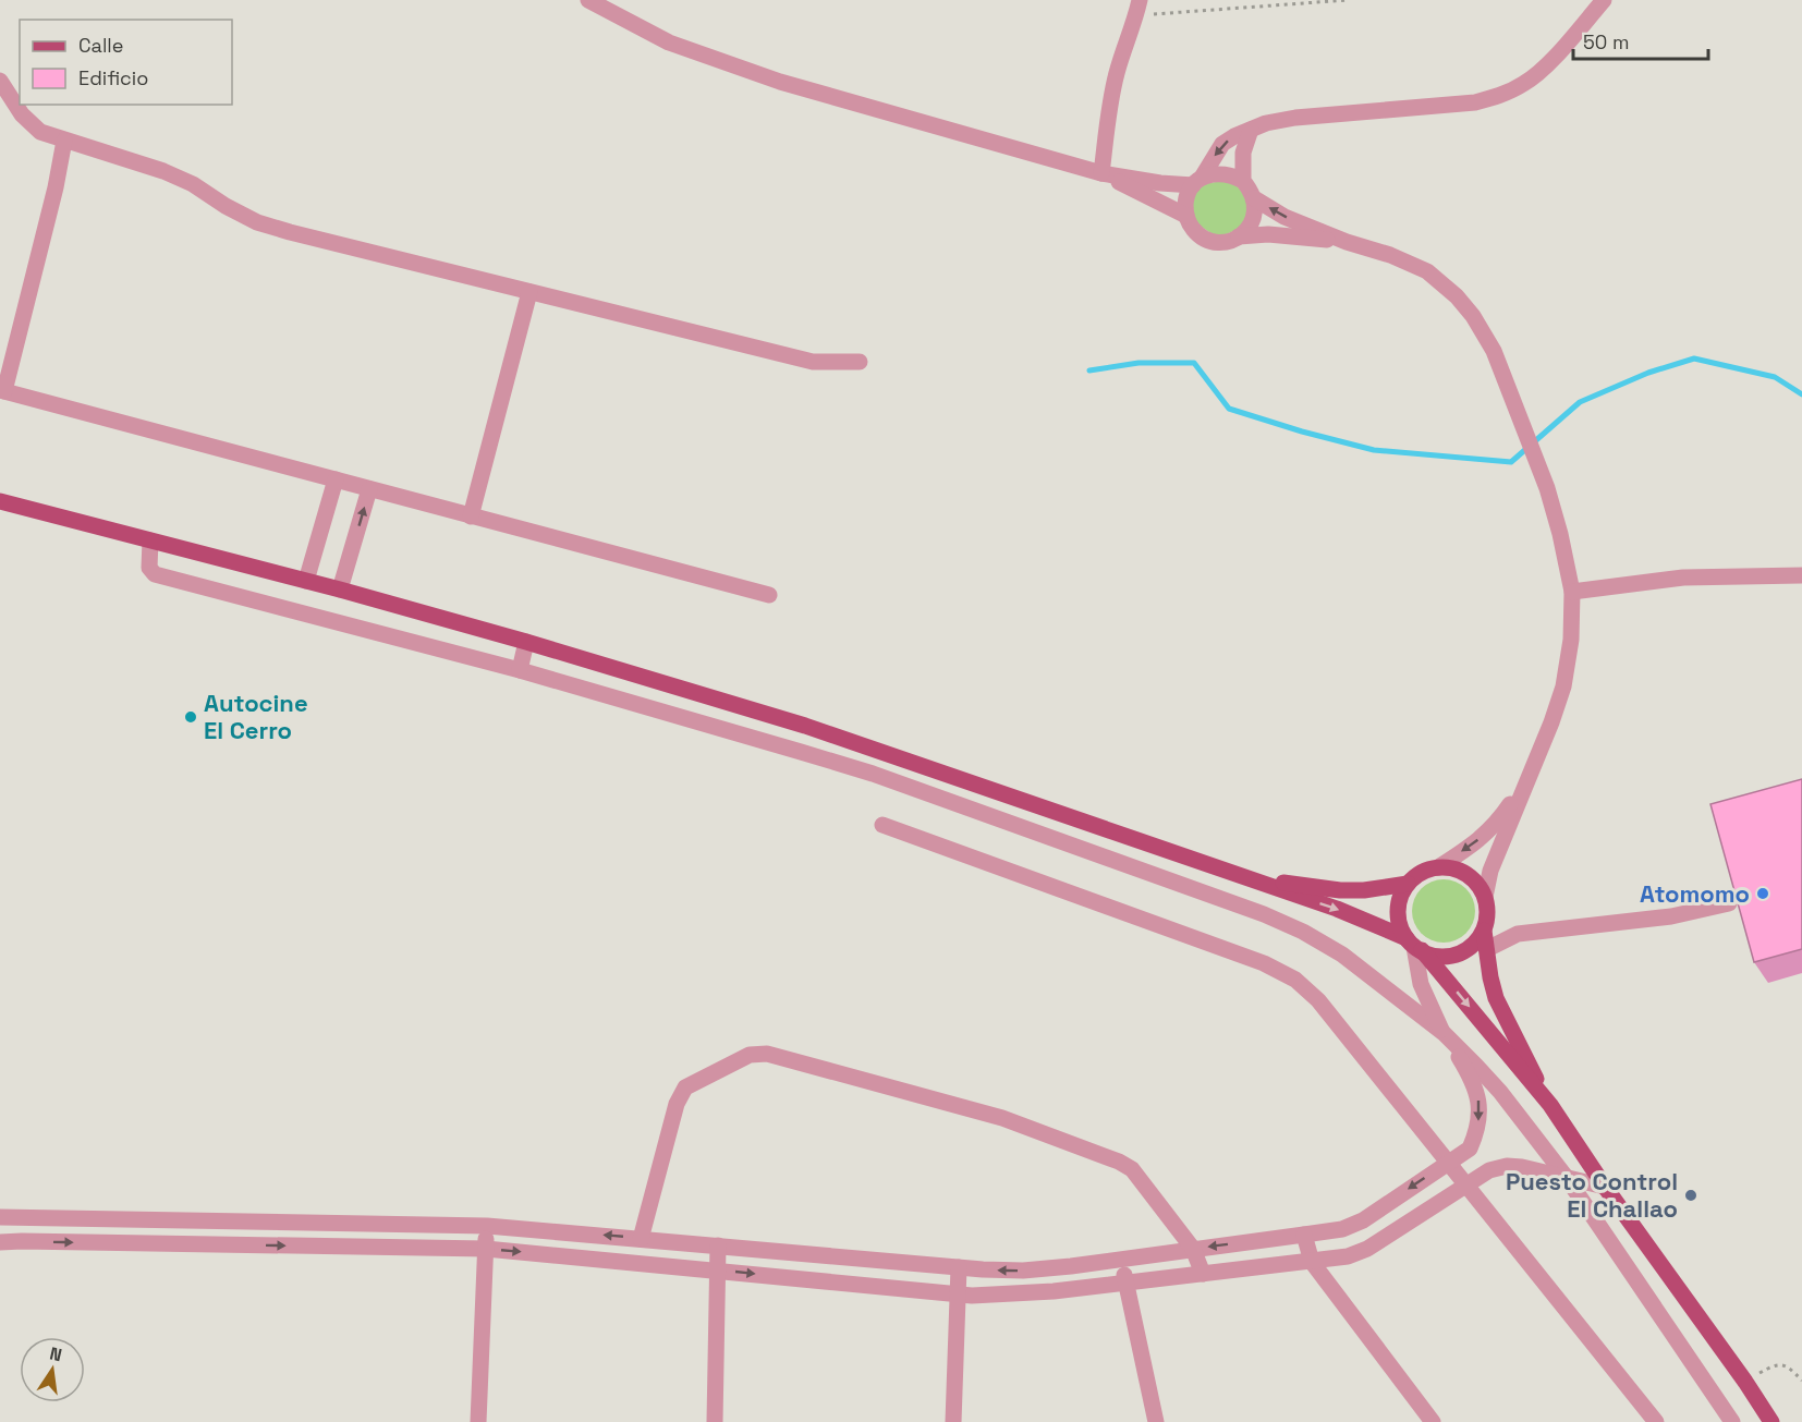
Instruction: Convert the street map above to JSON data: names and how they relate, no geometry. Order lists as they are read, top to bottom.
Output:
{
  "places": ["Autocine El Cerro", "Atomomo", "Puesto Control El Challao"],
  "legend": ["Calle", "Edificio"],
  "scale_bar": "50 m",
  "north": "top"
}
